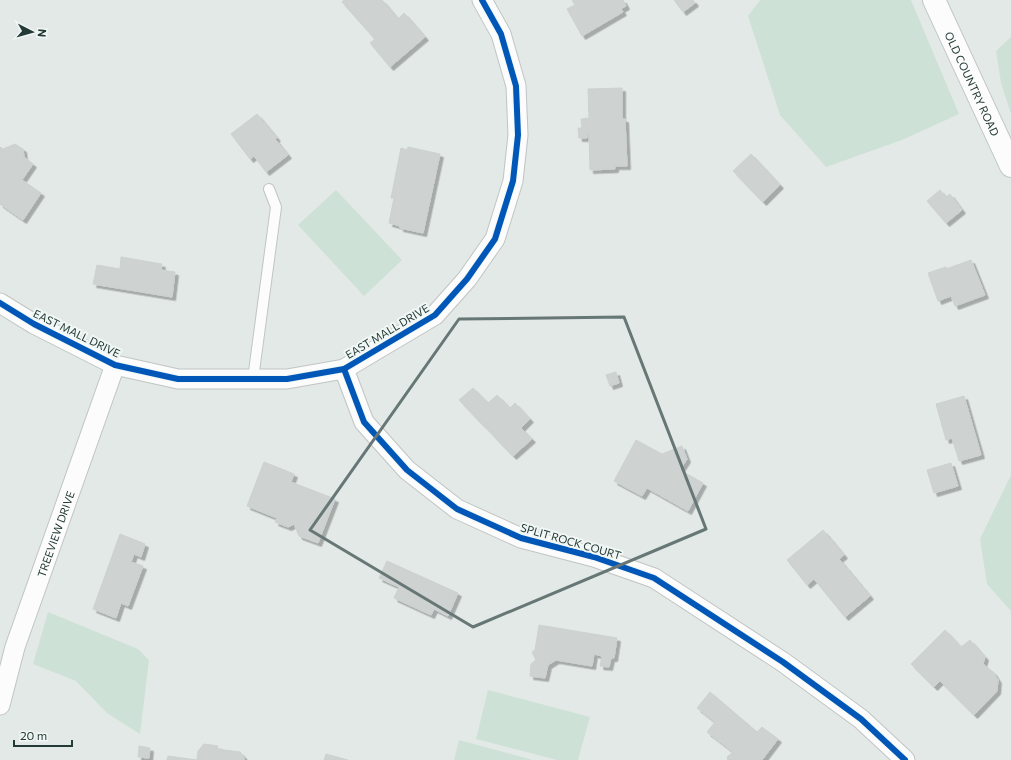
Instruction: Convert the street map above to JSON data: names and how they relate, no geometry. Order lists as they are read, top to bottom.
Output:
{
  "streets": {
    "main road": ["OLD COUNTRY ROAD"],
    "street": ["EAST MALL DRIVE", "TREEVIEW DRIVE", "SPLIT ROCK COURT"]
  },
  "crossings": [
    ["EAST MALL DRIVE", "TREEVIEW DRIVE"],
    ["EAST MALL DRIVE", "SPLIT ROCK COURT"]
  ],
  "scale_bar": "20 m",
  "north": "right"
}
